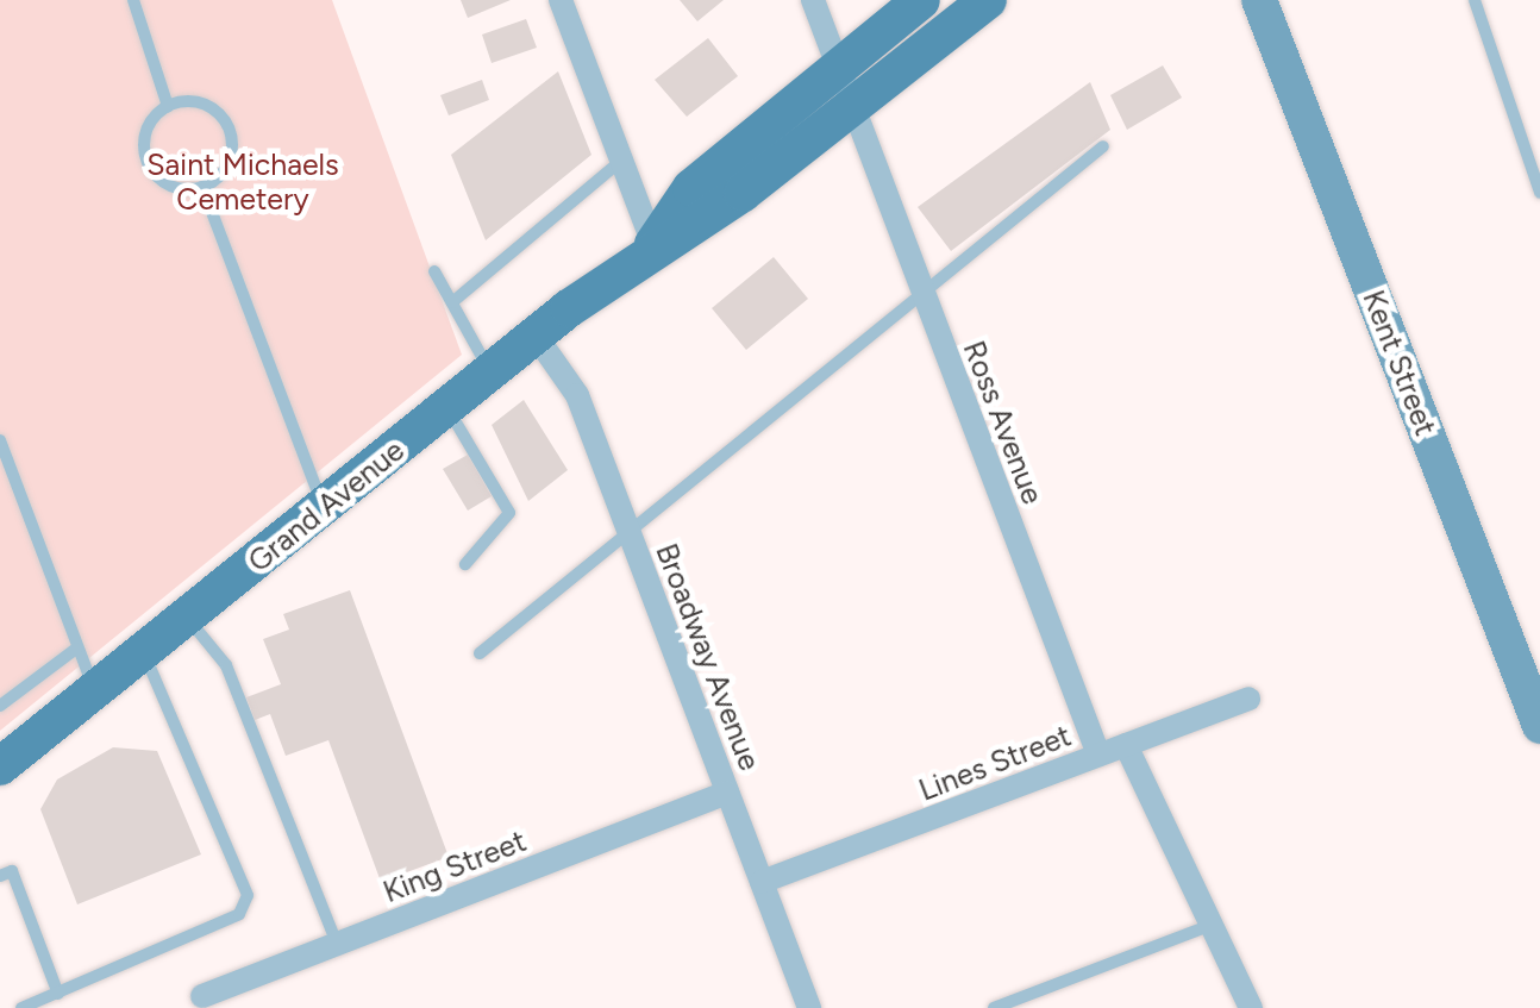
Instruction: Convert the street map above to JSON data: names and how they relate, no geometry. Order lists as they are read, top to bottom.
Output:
{
  "streets": {
    "main road": ["Grand Avenue"],
    "street": [
      "Kent Street",
      "Ross Avenue",
      "Broadway Avenue",
      "Lines Street",
      "King Street"
    ]
  },
  "crossings": [
    ["Ross Avenue", "Grand Avenue"],
    ["Ross Avenue", "Lines Street"],
    ["Grand Avenue", "Broadway Avenue"],
    ["Broadway Avenue", "Lines Street"],
    ["Broadway Avenue", "King Street"]
  ],
  "parks": ["Saint Michaels Cemetery"]
}
